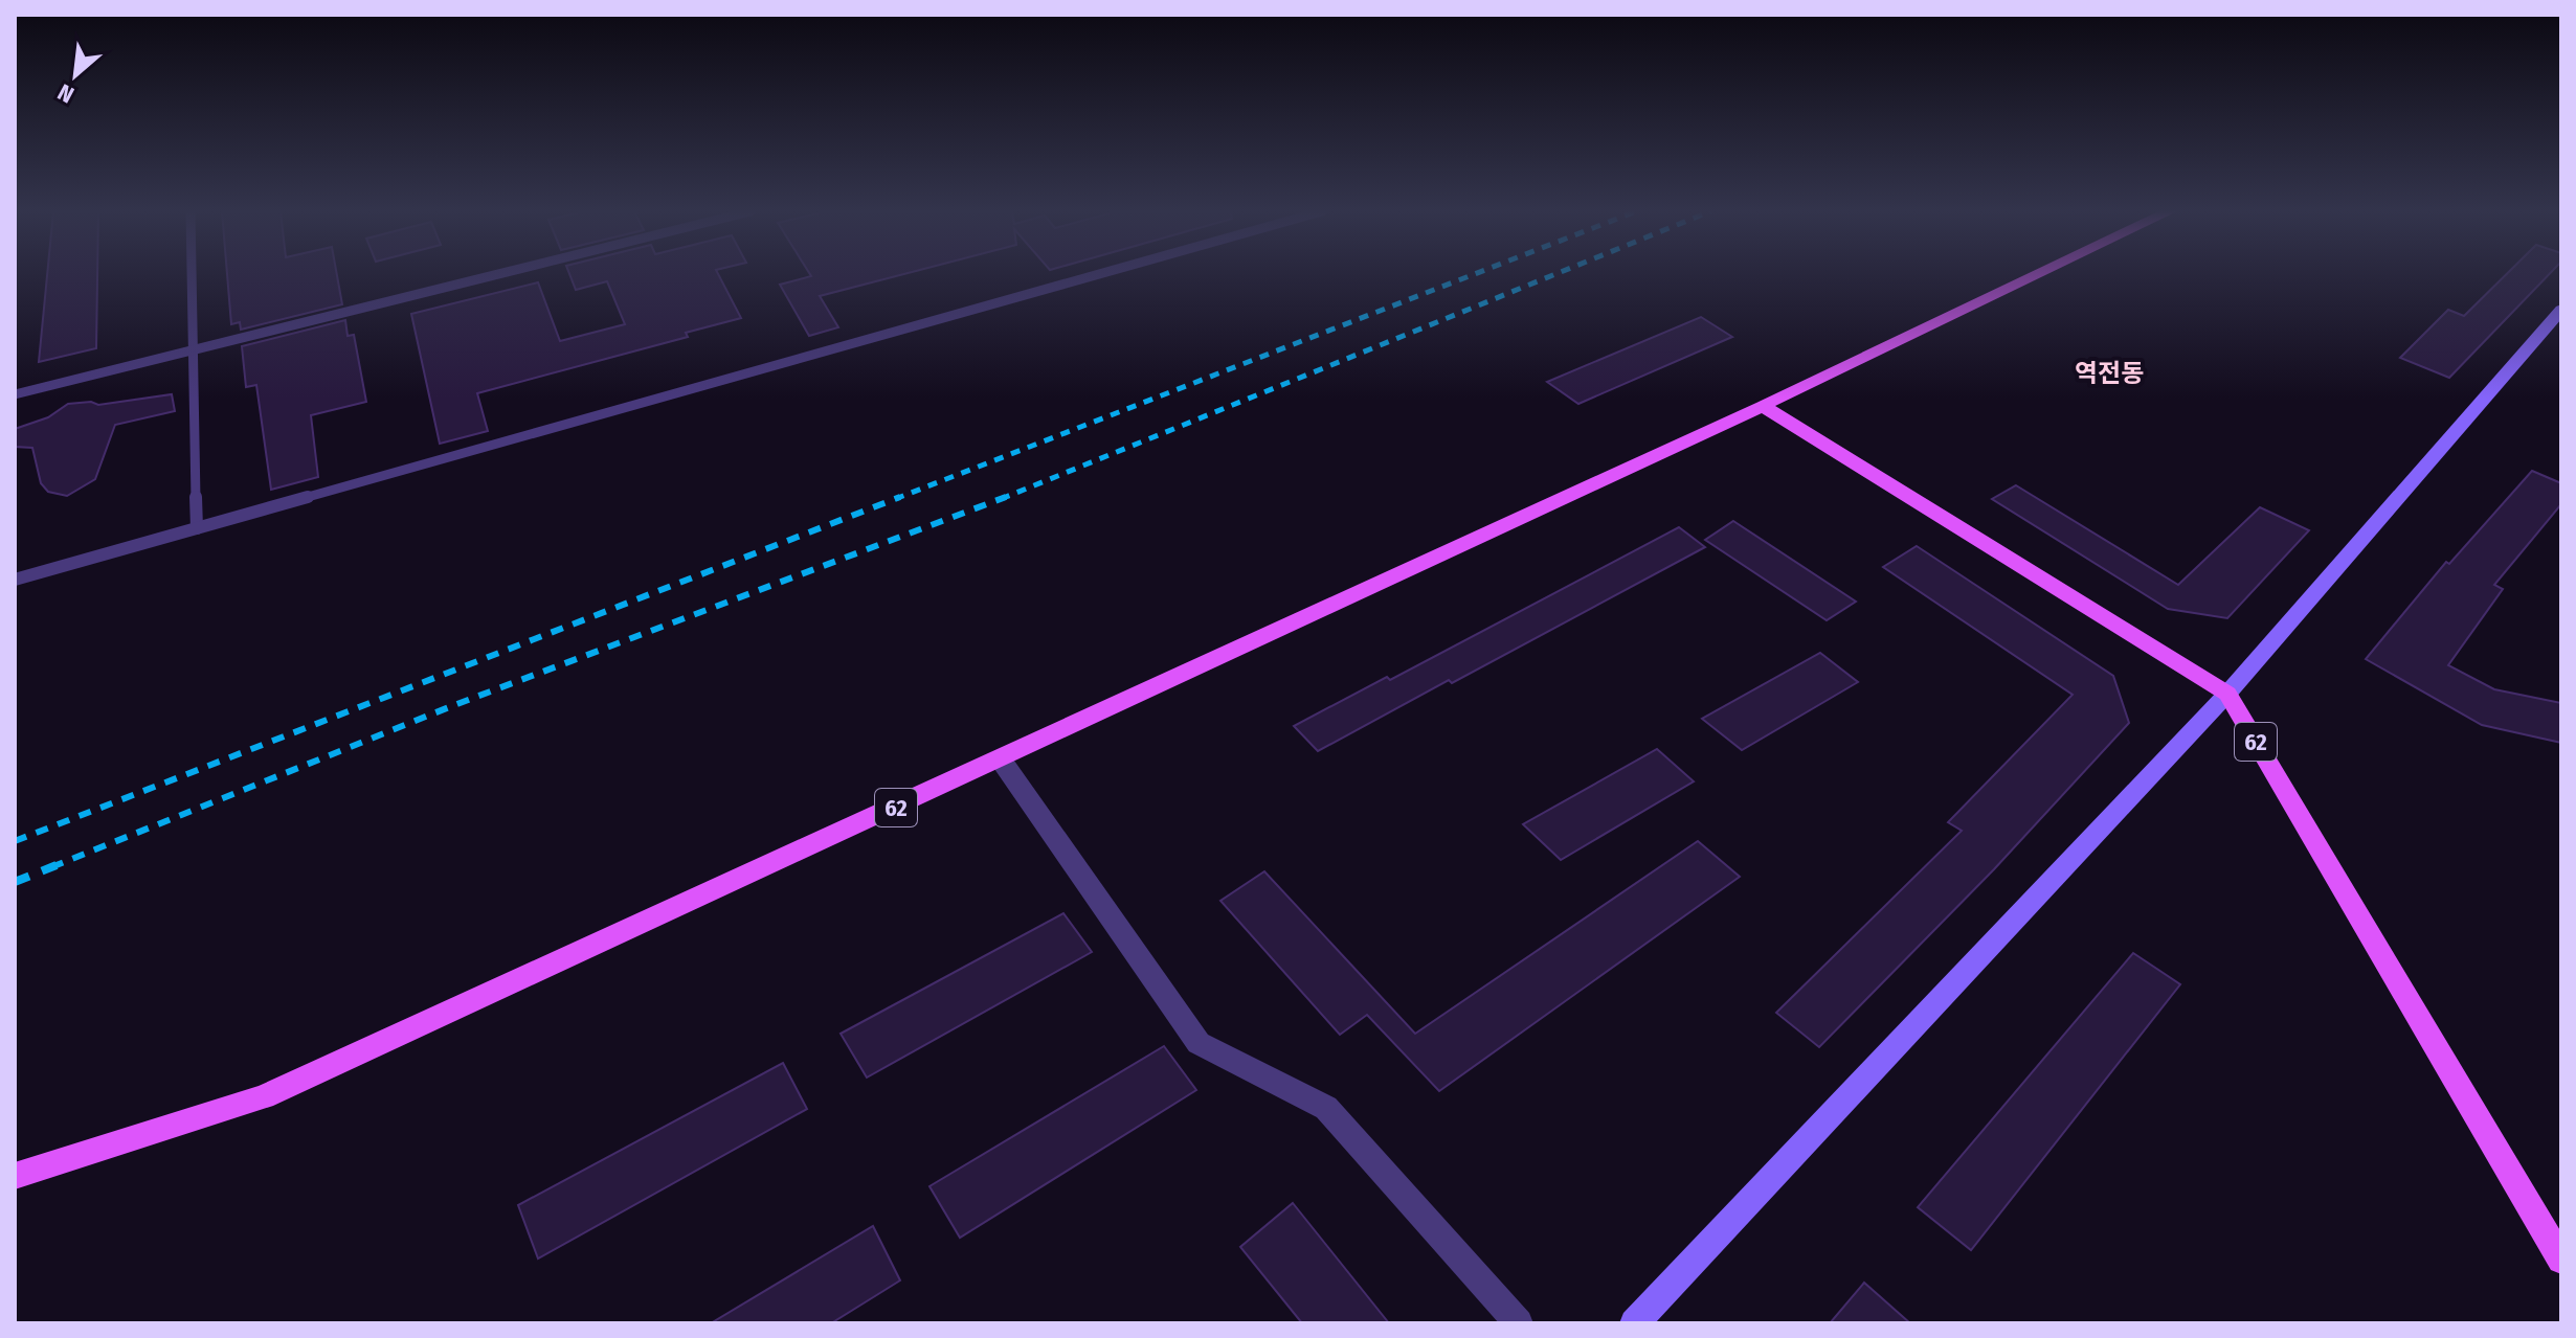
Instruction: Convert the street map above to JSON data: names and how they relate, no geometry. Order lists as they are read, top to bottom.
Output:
{
  "streets": {
    "main road": ["62"]
  },
  "districts": ["역전동"],
  "north": "bottom left"
}
